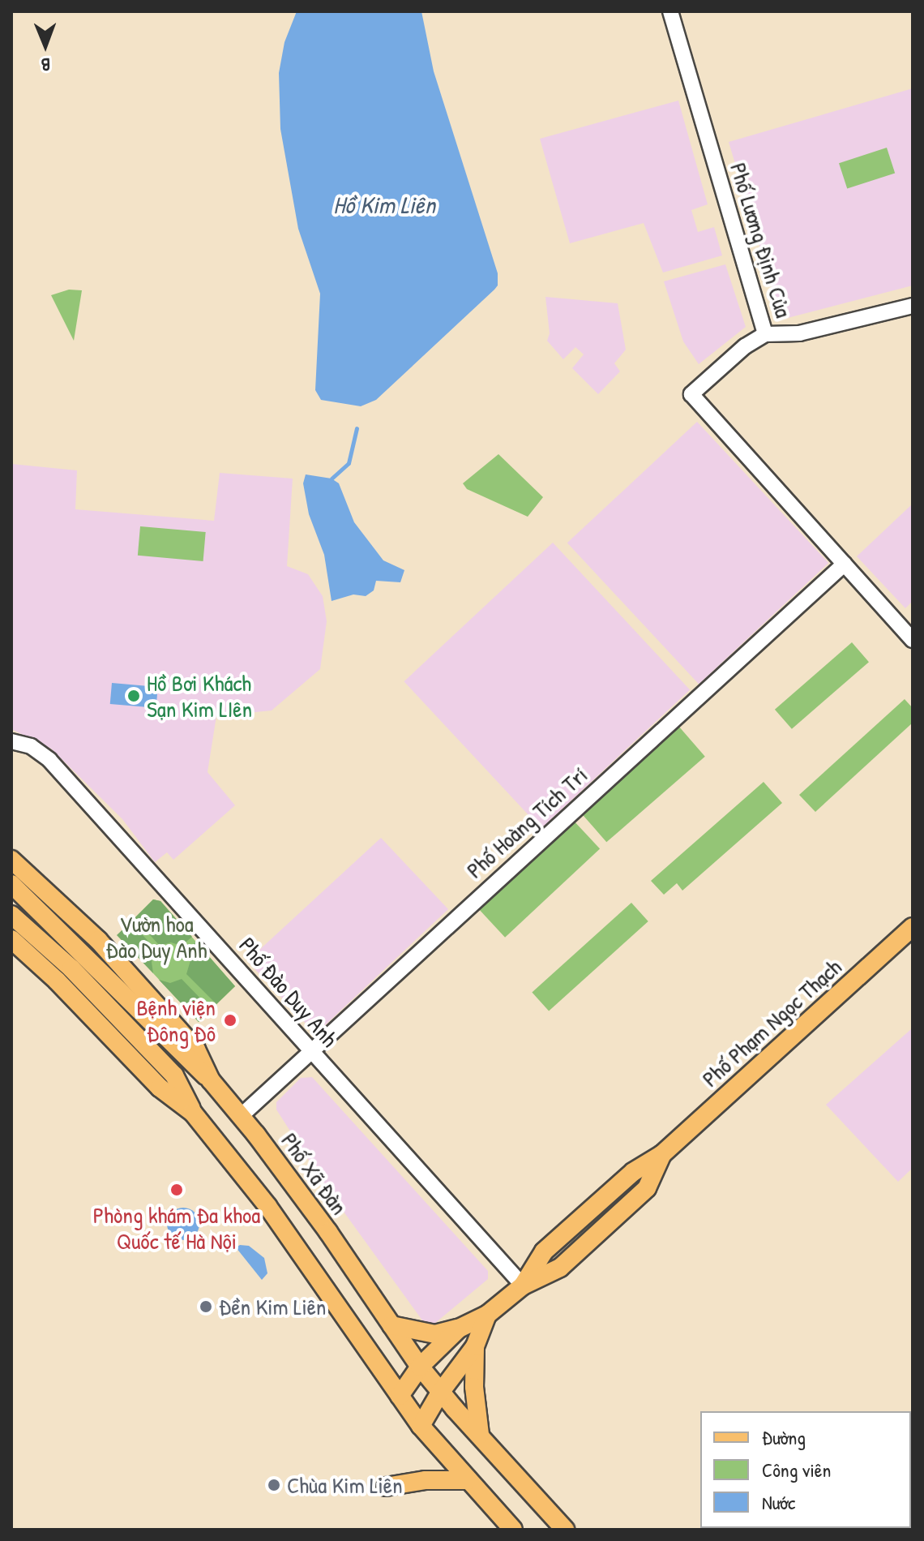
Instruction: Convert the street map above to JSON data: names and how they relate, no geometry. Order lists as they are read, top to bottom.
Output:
{
  "streets": {
    "main road": ["Phố Phạm Ngọc Thạch", "Phố Xã Đàn"],
    "street": ["Phố Lương Định Của", "Phố Hoàng Tích Trí", "Phố Đào Duy Anh"]
  },
  "crossings": [
    ["Phố Lương Định Của", "Phố Hoàng Tích Trí"],
    ["Phố Hoàng Tích Trí", "Phố Đào Duy Anh"],
    ["Phố Hoàng Tích Trí", "Phố Xã Đàn"],
    ["Phố Đào Duy Anh", "Phố Phạm Ngọc Thạch"],
    ["Phố Phạm Ngọc Thạch", "Phố Xã Đàn"]
  ],
  "water": ["Hồ Kim Liên"],
  "parks": ["Vườn hoa Đào Duy Anh"],
  "places": [
    "Hồ Bơi Khách Sạn Kim LIên",
    "Bệnh viện Đông Đô",
    "Phòng khám Đa khoa Quốc tế Hà Nội",
    "Đền Kim Liên",
    "Chùa Kim Liên"
  ],
  "legend": ["Đường", "Công viên", "Nước"],
  "north": "bottom"
}
